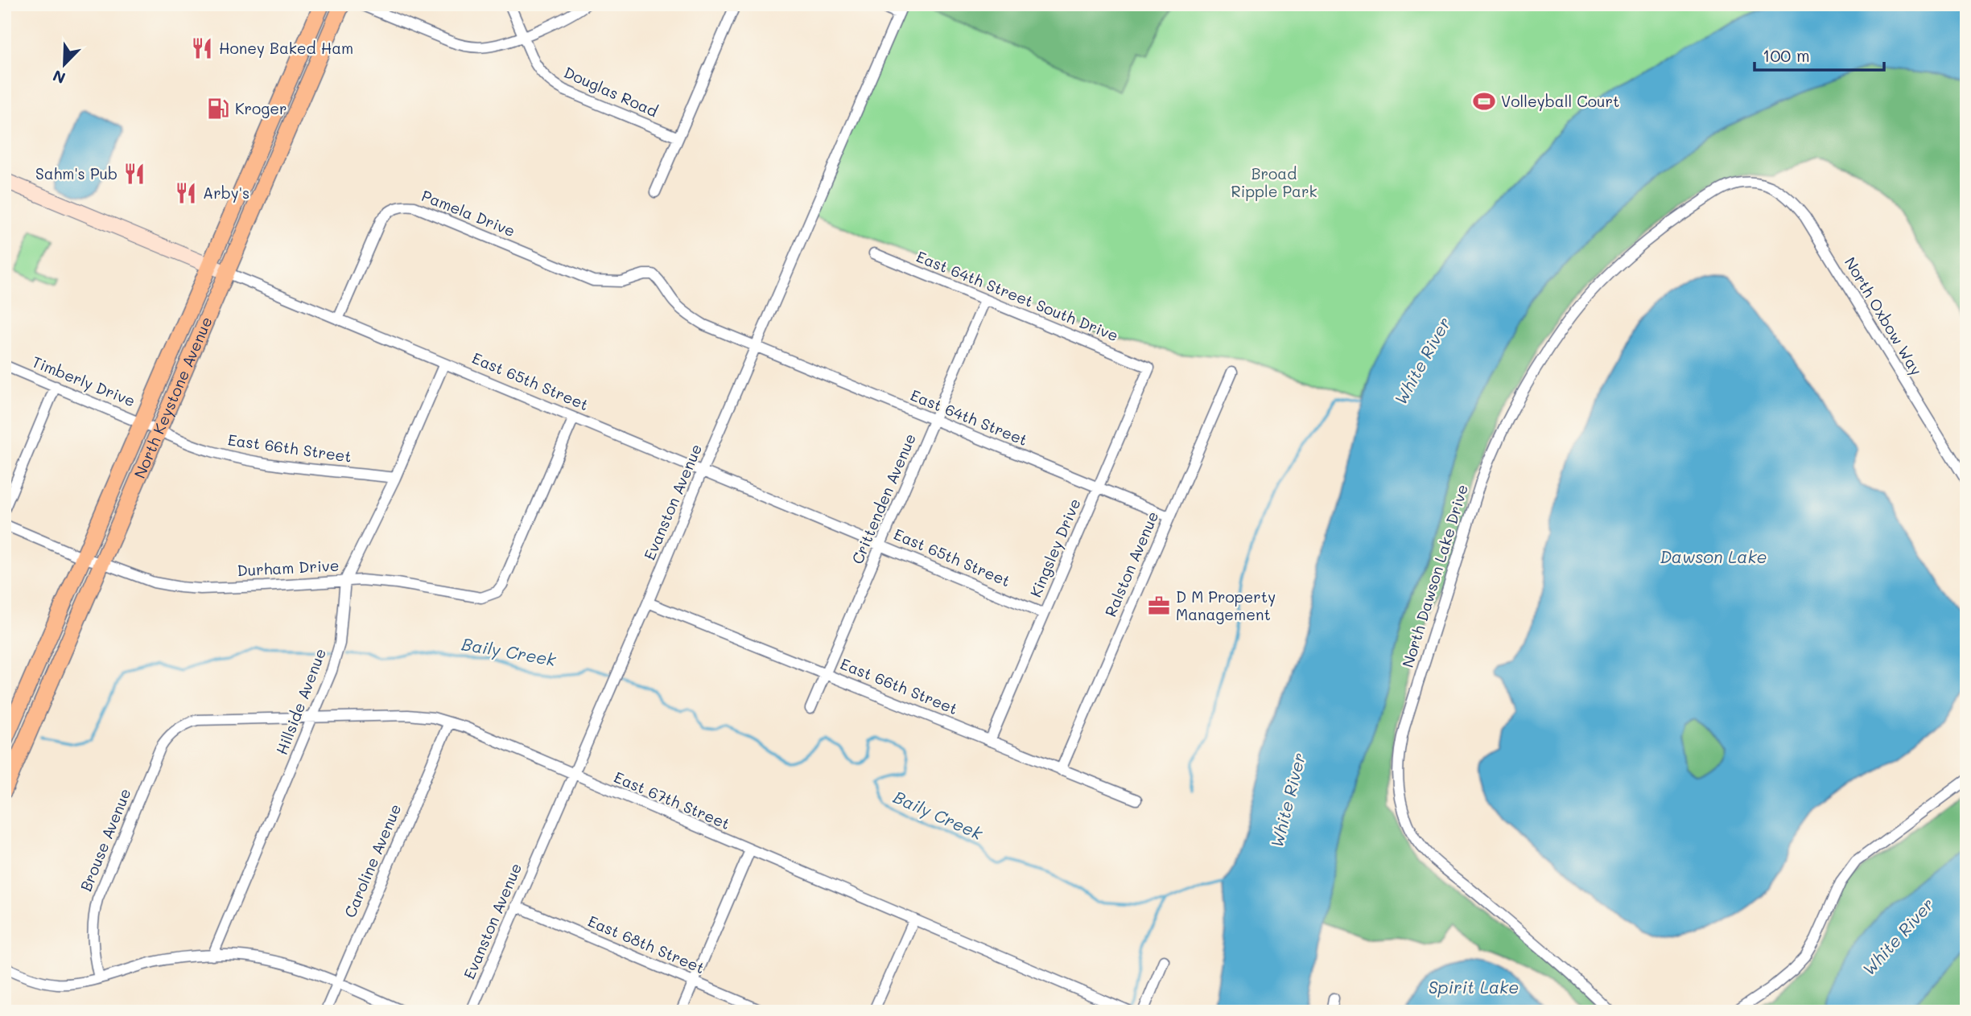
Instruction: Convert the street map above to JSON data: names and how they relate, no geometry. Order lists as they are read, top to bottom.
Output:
{
  "streets": {
    "main road": ["North Keystone Avenue"],
    "street": [
      "Douglas Road",
      "Pamela Drive",
      "East 64th Street South Drive",
      "North Oxbow Way",
      "Timberly Drive",
      "East 65th Street",
      "East 64th Street",
      "East 66th Street",
      "Crittenden Avenue",
      "Evanston Avenue",
      "Kingsley Drive",
      "Ralston Avenue",
      "Durham Drive",
      "North Dawson Lake Drive",
      "Hillside Avenue",
      "East 67th Street",
      "Brouse Avenue",
      "Caroline Avenue",
      "East 68th Street"
    ]
  },
  "crossings": [
    ["Pamela Drive", "East 65th Street"],
    ["Pamela Drive", "East 64th Street"],
    ["East 64th Street South Drive", "Crittenden Avenue"],
    ["East 64th Street South Drive", "Kingsley Drive"],
    ["North Oxbow Way", "North Dawson Lake Drive"],
    ["Timberly Drive", "North Keystone Avenue"],
    ["Timberly Drive", "East 66th Street"],
    ["East 65th Street", "North Keystone Avenue"],
    ["East 65th Street", "Crittenden Avenue"],
    ["East 65th Street", "Evanston Avenue"],
    ["East 65th Street", "Kingsley Drive"],
    ["East 65th Street", "Durham Drive"],
    ["East 65th Street", "Hillside Avenue"],
    ["North Keystone Avenue", "East 66th Street"],
    ["North Keystone Avenue", "Durham Drive"],
    ["East 64th Street", "Crittenden Avenue"],
    ["East 64th Street", "Evanston Avenue"],
    ["East 64th Street", "Kingsley Drive"],
    ["East 64th Street", "Ralston Avenue"],
    ["East 66th Street", "Crittenden Avenue"],
    ["East 66th Street", "Evanston Avenue"],
    ["East 66th Street", "Kingsley Drive"],
    ["East 66th Street", "Ralston Avenue"],
    ["East 66th Street", "Hillside Avenue"],
    ["Evanston Avenue", "East 67th Street"],
    ["Evanston Avenue", "East 68th Street"],
    ["Durham Drive", "Hillside Avenue"],
    ["Hillside Avenue", "East 67th Street"],
    ["East 67th Street", "Brouse Avenue"],
    ["East 67th Street", "Caroline Avenue"]
  ],
  "water": [
    "White River",
    "Dawson Lake",
    "Baily Creek",
    "Spirit Lake"
  ],
  "parks": ["Broad Ripple Park"],
  "places": {
    "restaurant": ["Honey Baked Ham", "Sahm's Pub", "Arby's"],
    "sports": ["Volleyball Court"],
    "fuel station": ["Kroger"],
    "office": ["D M Property Management"]
  },
  "scale_bar": "100 m",
  "north": "bottom left"
}
